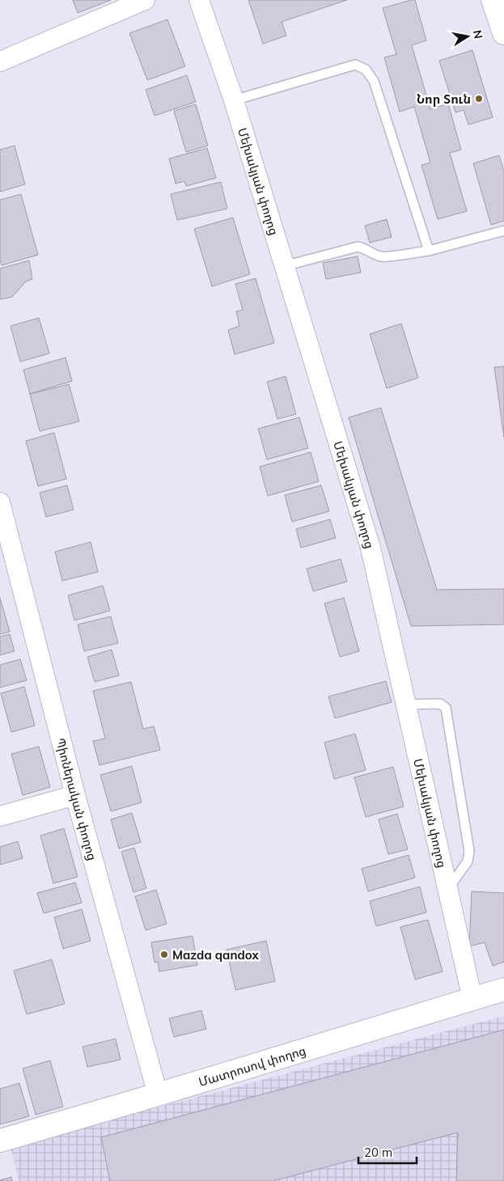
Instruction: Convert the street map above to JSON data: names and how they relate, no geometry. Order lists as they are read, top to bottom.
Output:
{
  "streets": {
    "street": ["Մեխակյան փողոց", "Պիոներական փողոց", "Մատրոսով փողոց"]
  },
  "crossings": [
    ["Մեխակյան փողոց", "Մատրոսով փողոց"],
    ["Պիոներական փողոց", "Մատրոսով փողոց"]
  ],
  "places": ["Նոր Տուն", "Mazda qandox"],
  "scale_bar": "20 m",
  "north": "right"
}
